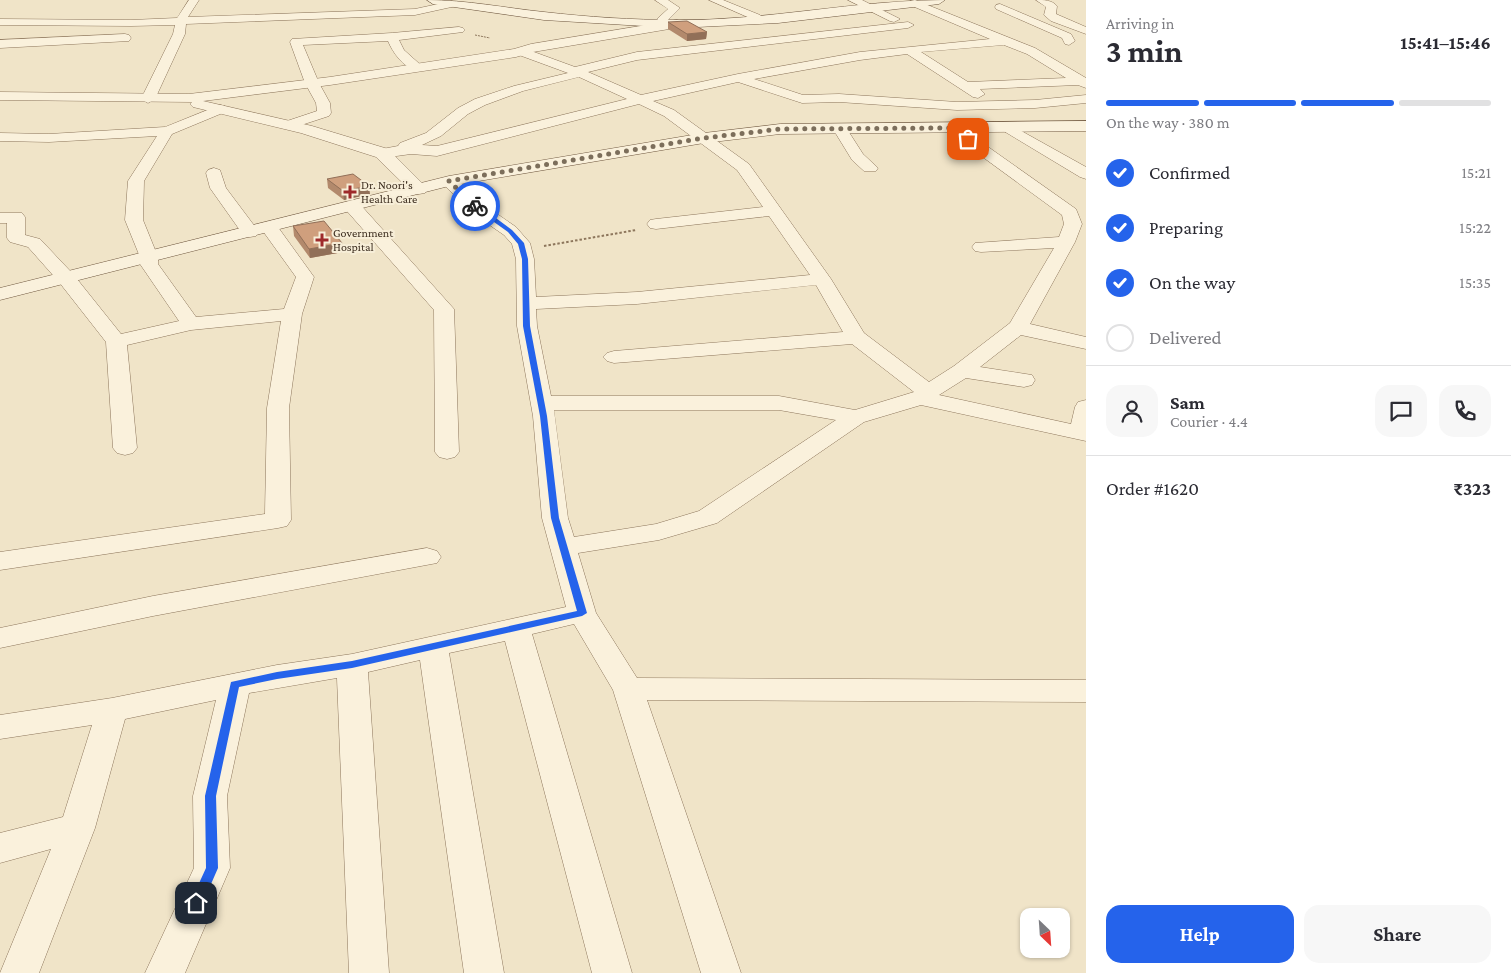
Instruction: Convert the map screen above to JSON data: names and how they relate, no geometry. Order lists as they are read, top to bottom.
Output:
{
  "places": {
    "health": ["Dr. Noori's Health Care", "Government Hospital"]
  },
  "north": "bottom right",
  "page": {
    "heading": ["3 min", "Arriving in", "15:41–15:46"],
    "panel": [
      "Sam",
      "Courier · 4.4",
      "Order #1620",
      "₹323"
    ],
    "bar": "On the way · 380 m",
    "list": [
      ["Confirmed", "15:21"],
      ["Preparing", "15:22"],
      ["On the way", "15:35"],
      "Delivered"
    ],
    "buttons": ["Help", "Share"]
  }
}
